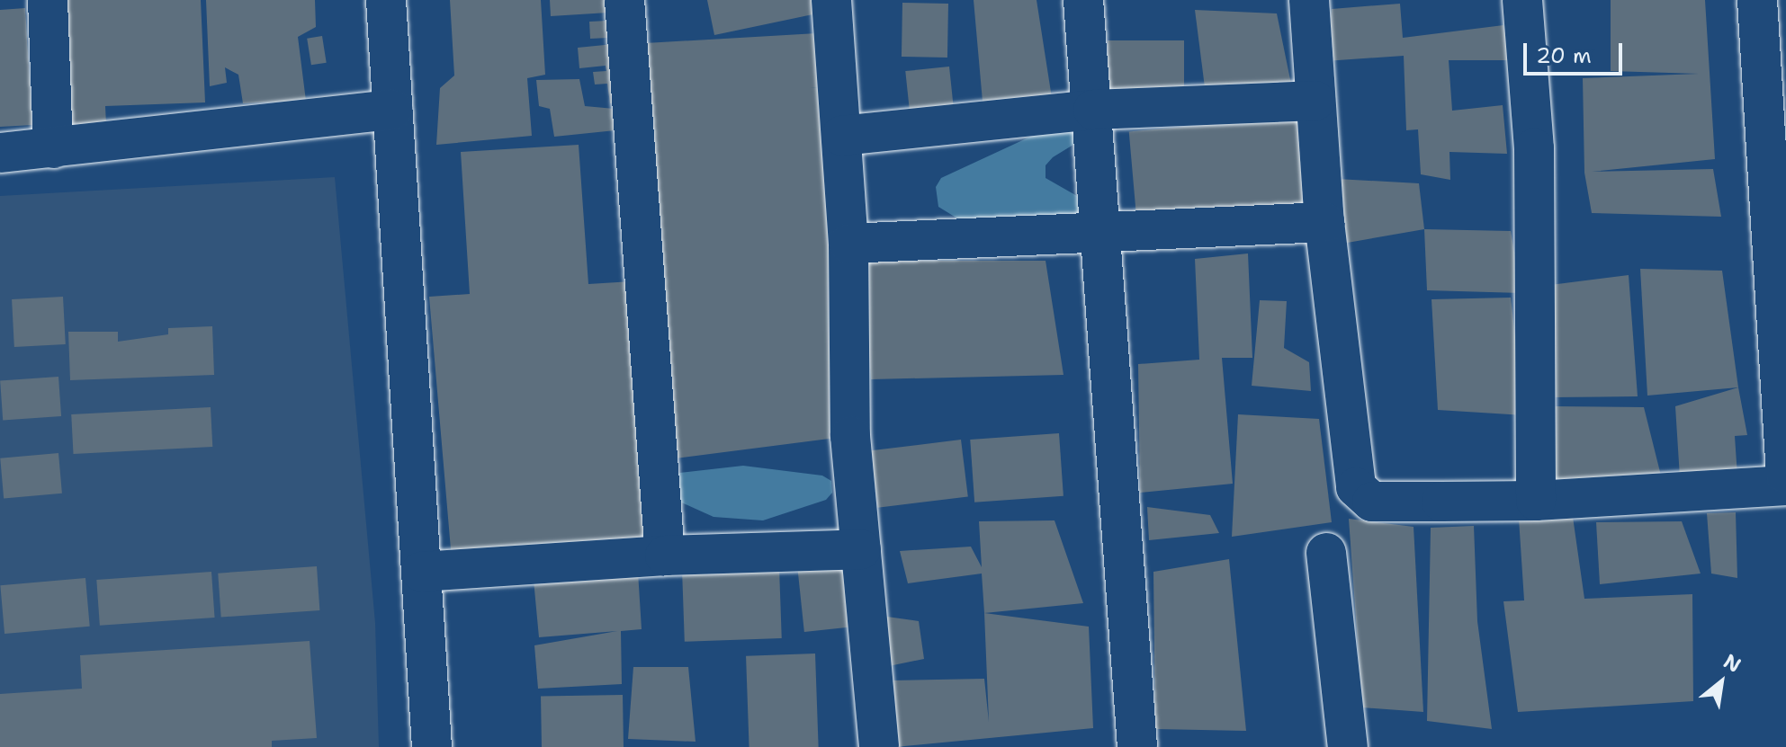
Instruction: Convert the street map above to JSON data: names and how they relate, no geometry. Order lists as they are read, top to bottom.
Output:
{
  "scale_bar": "20 m",
  "north": "top right"
}
